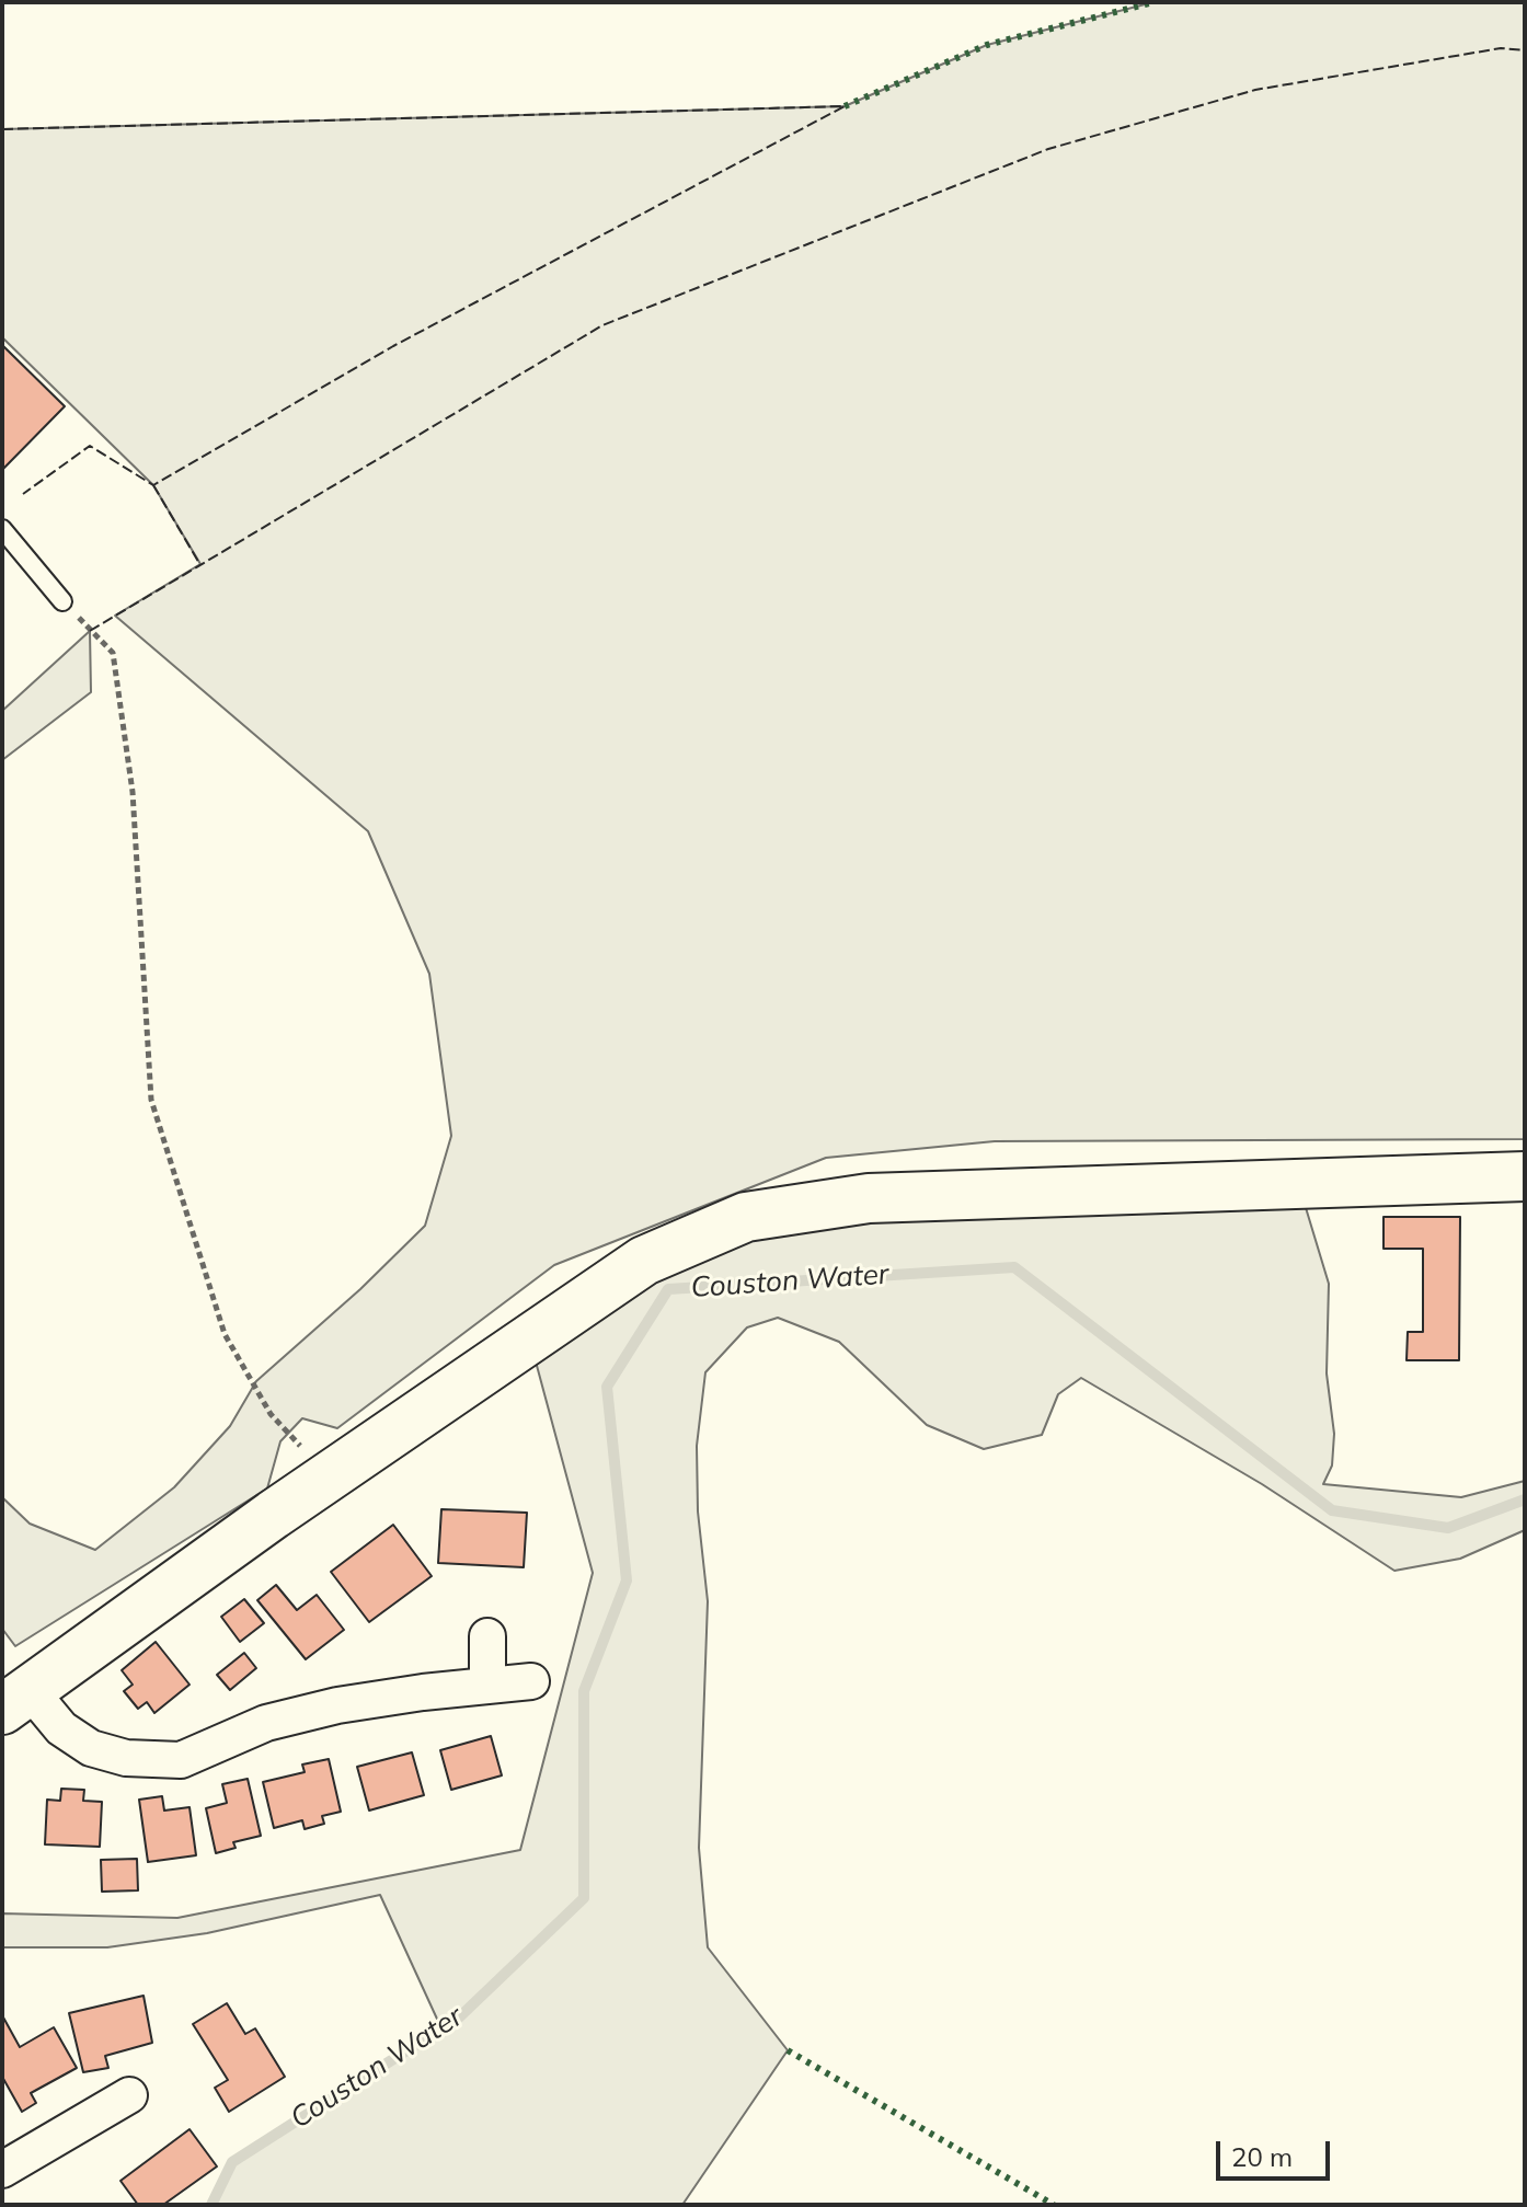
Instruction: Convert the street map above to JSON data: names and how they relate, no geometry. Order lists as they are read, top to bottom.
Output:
{
  "water": ["Couston Water"],
  "scale_bar": "20 m"
}
